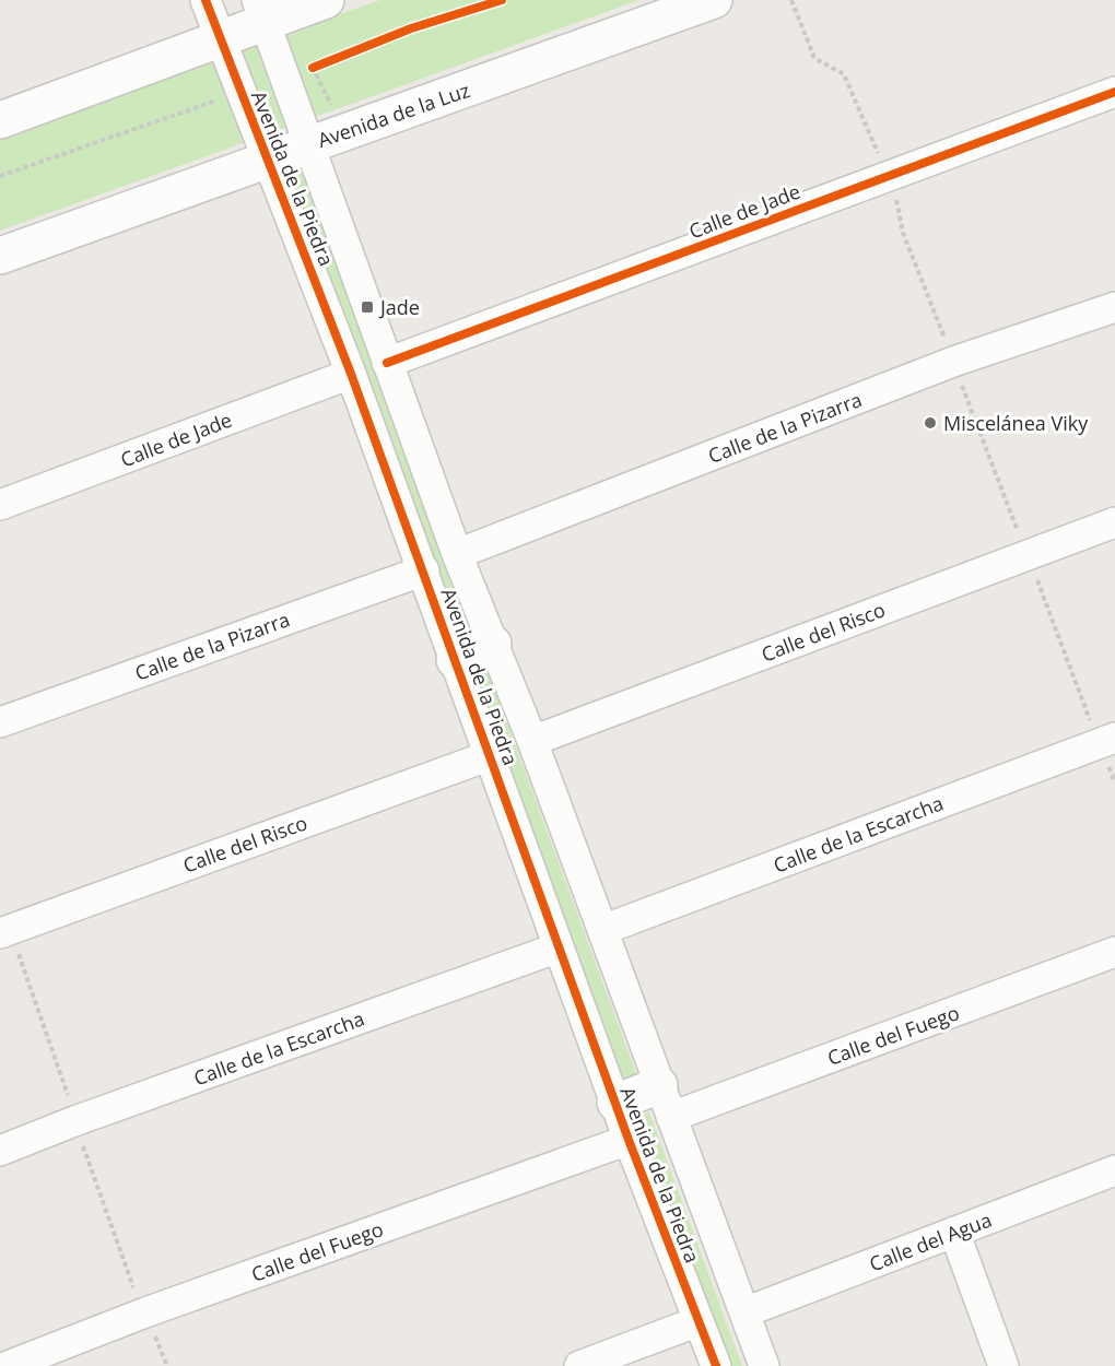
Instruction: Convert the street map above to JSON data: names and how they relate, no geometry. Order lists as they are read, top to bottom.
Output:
{
  "streets": {
    "main road": ["Avenida de la Luz"],
    "street": [
      "Avenida de la Piedra",
      "Calle de Jade",
      "Calle de la Pizarra",
      "Calle del Risco",
      "Calle de la Escarcha",
      "Calle del Fuego",
      "Calle del Agua"
    ]
  },
  "crossings": [
    ["Avenida de la Luz", "Avenida de la Piedra"],
    ["Avenida de la Piedra", "Calle de Jade"],
    ["Avenida de la Piedra", "Calle de la Pizarra"],
    ["Avenida de la Piedra", "Calle del Risco"],
    ["Avenida de la Piedra", "Calle de la Escarcha"],
    ["Avenida de la Piedra", "Calle del Fuego"],
    ["Avenida de la Piedra", "Calle del Agua"]
  ],
  "places": {
    "transit": ["Jade"],
    "other": ["Miscelánea Viky"]
  }
}
